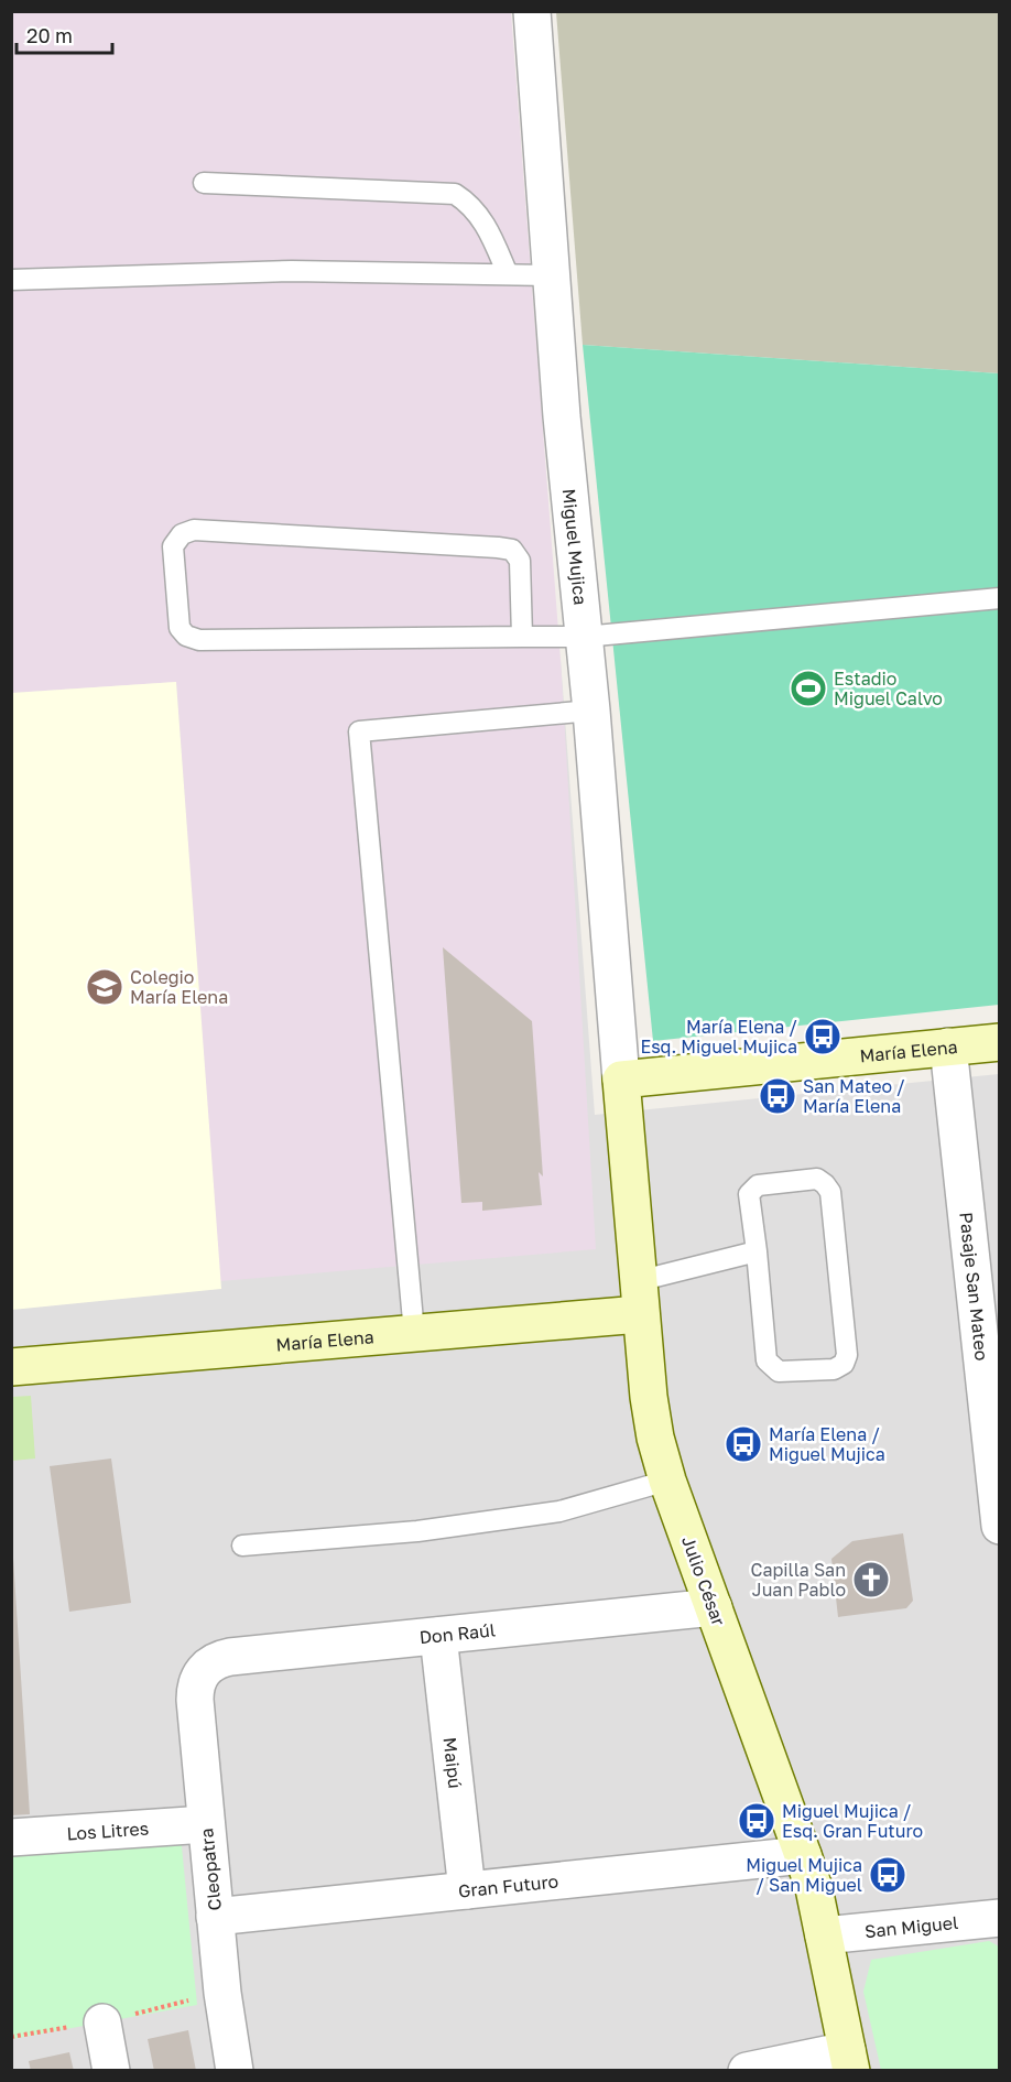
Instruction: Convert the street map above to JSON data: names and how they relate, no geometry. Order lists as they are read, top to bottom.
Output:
{
  "streets": {
    "street": [
      "Miguel Mujica",
      "María Elena",
      "Pasaje San Mateo",
      "Julio César",
      "Don Raúl",
      "Maipú",
      "Los Litres",
      "Cleopatra",
      "Gran Futuro",
      "San Miguel"
    ]
  },
  "crossings": [
    ["Miguel Mujica", "María Elena"],
    ["Miguel Mujica", "Julio César"],
    ["María Elena", "Pasaje San Mateo"],
    ["María Elena", "Julio César"],
    ["Julio César", "Don Raúl"],
    ["Julio César", "Gran Futuro"],
    ["Julio César", "San Miguel"],
    ["Don Raúl", "Maipú"],
    ["Don Raúl", "Cleopatra"],
    ["Maipú", "Gran Futuro"],
    ["Los Litres", "Cleopatra"],
    ["Cleopatra", "Gran Futuro"]
  ],
  "places": {
    "sports": ["Estadio Miguel Calvo"],
    "school or university": ["Colegio María Elena"],
    "bus stop": [
      "María Elena / Esq. Miguel Mujica",
      "San Mateo / María Elena",
      "María Elena / Miguel Mujica",
      "Miguel Mujica / Esq. Gran Futuro",
      "Miguel Mujica / San Miguel"
    ],
    "church": ["Capilla San Juan Pablo"]
  },
  "scale_bar": "20 m"
}
